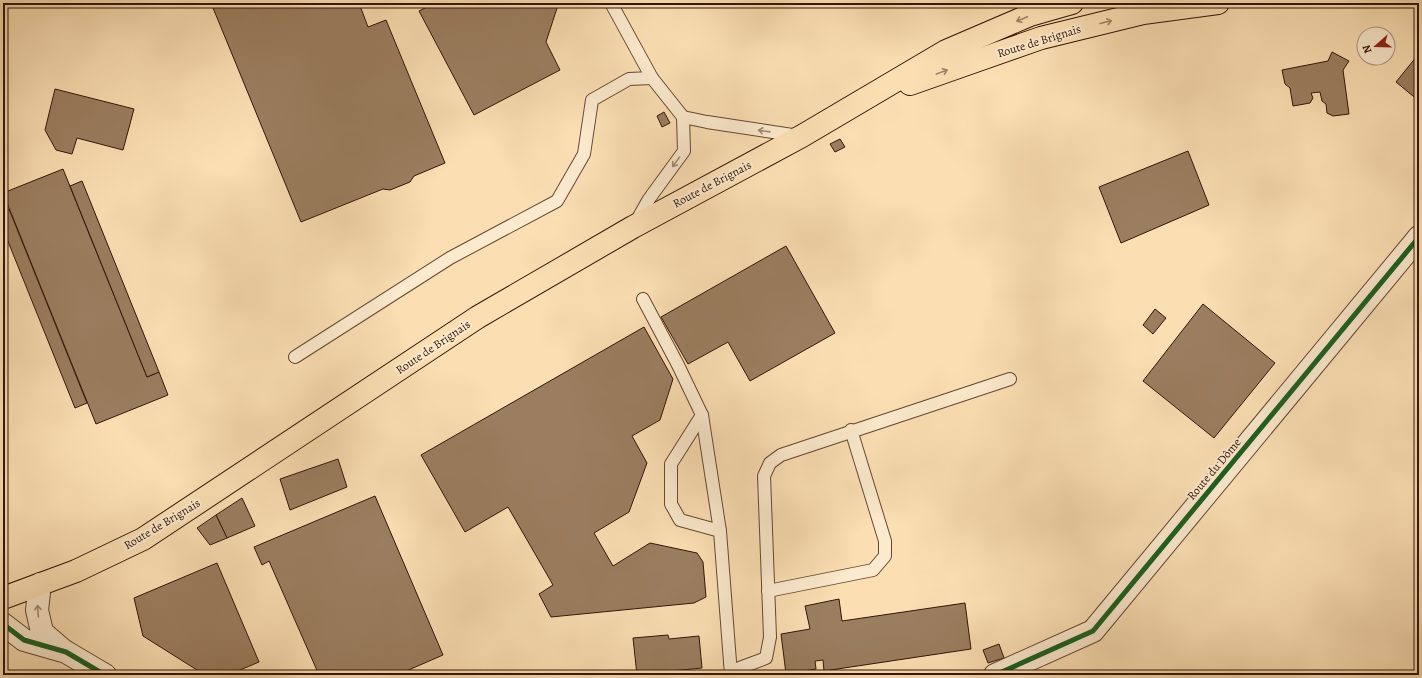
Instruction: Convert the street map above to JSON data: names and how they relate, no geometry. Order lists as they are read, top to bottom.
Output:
{
  "streets": {
    "main road": ["Route de Brignais"],
    "street": ["Route du Dôme"]
  },
  "north": "left"
}
